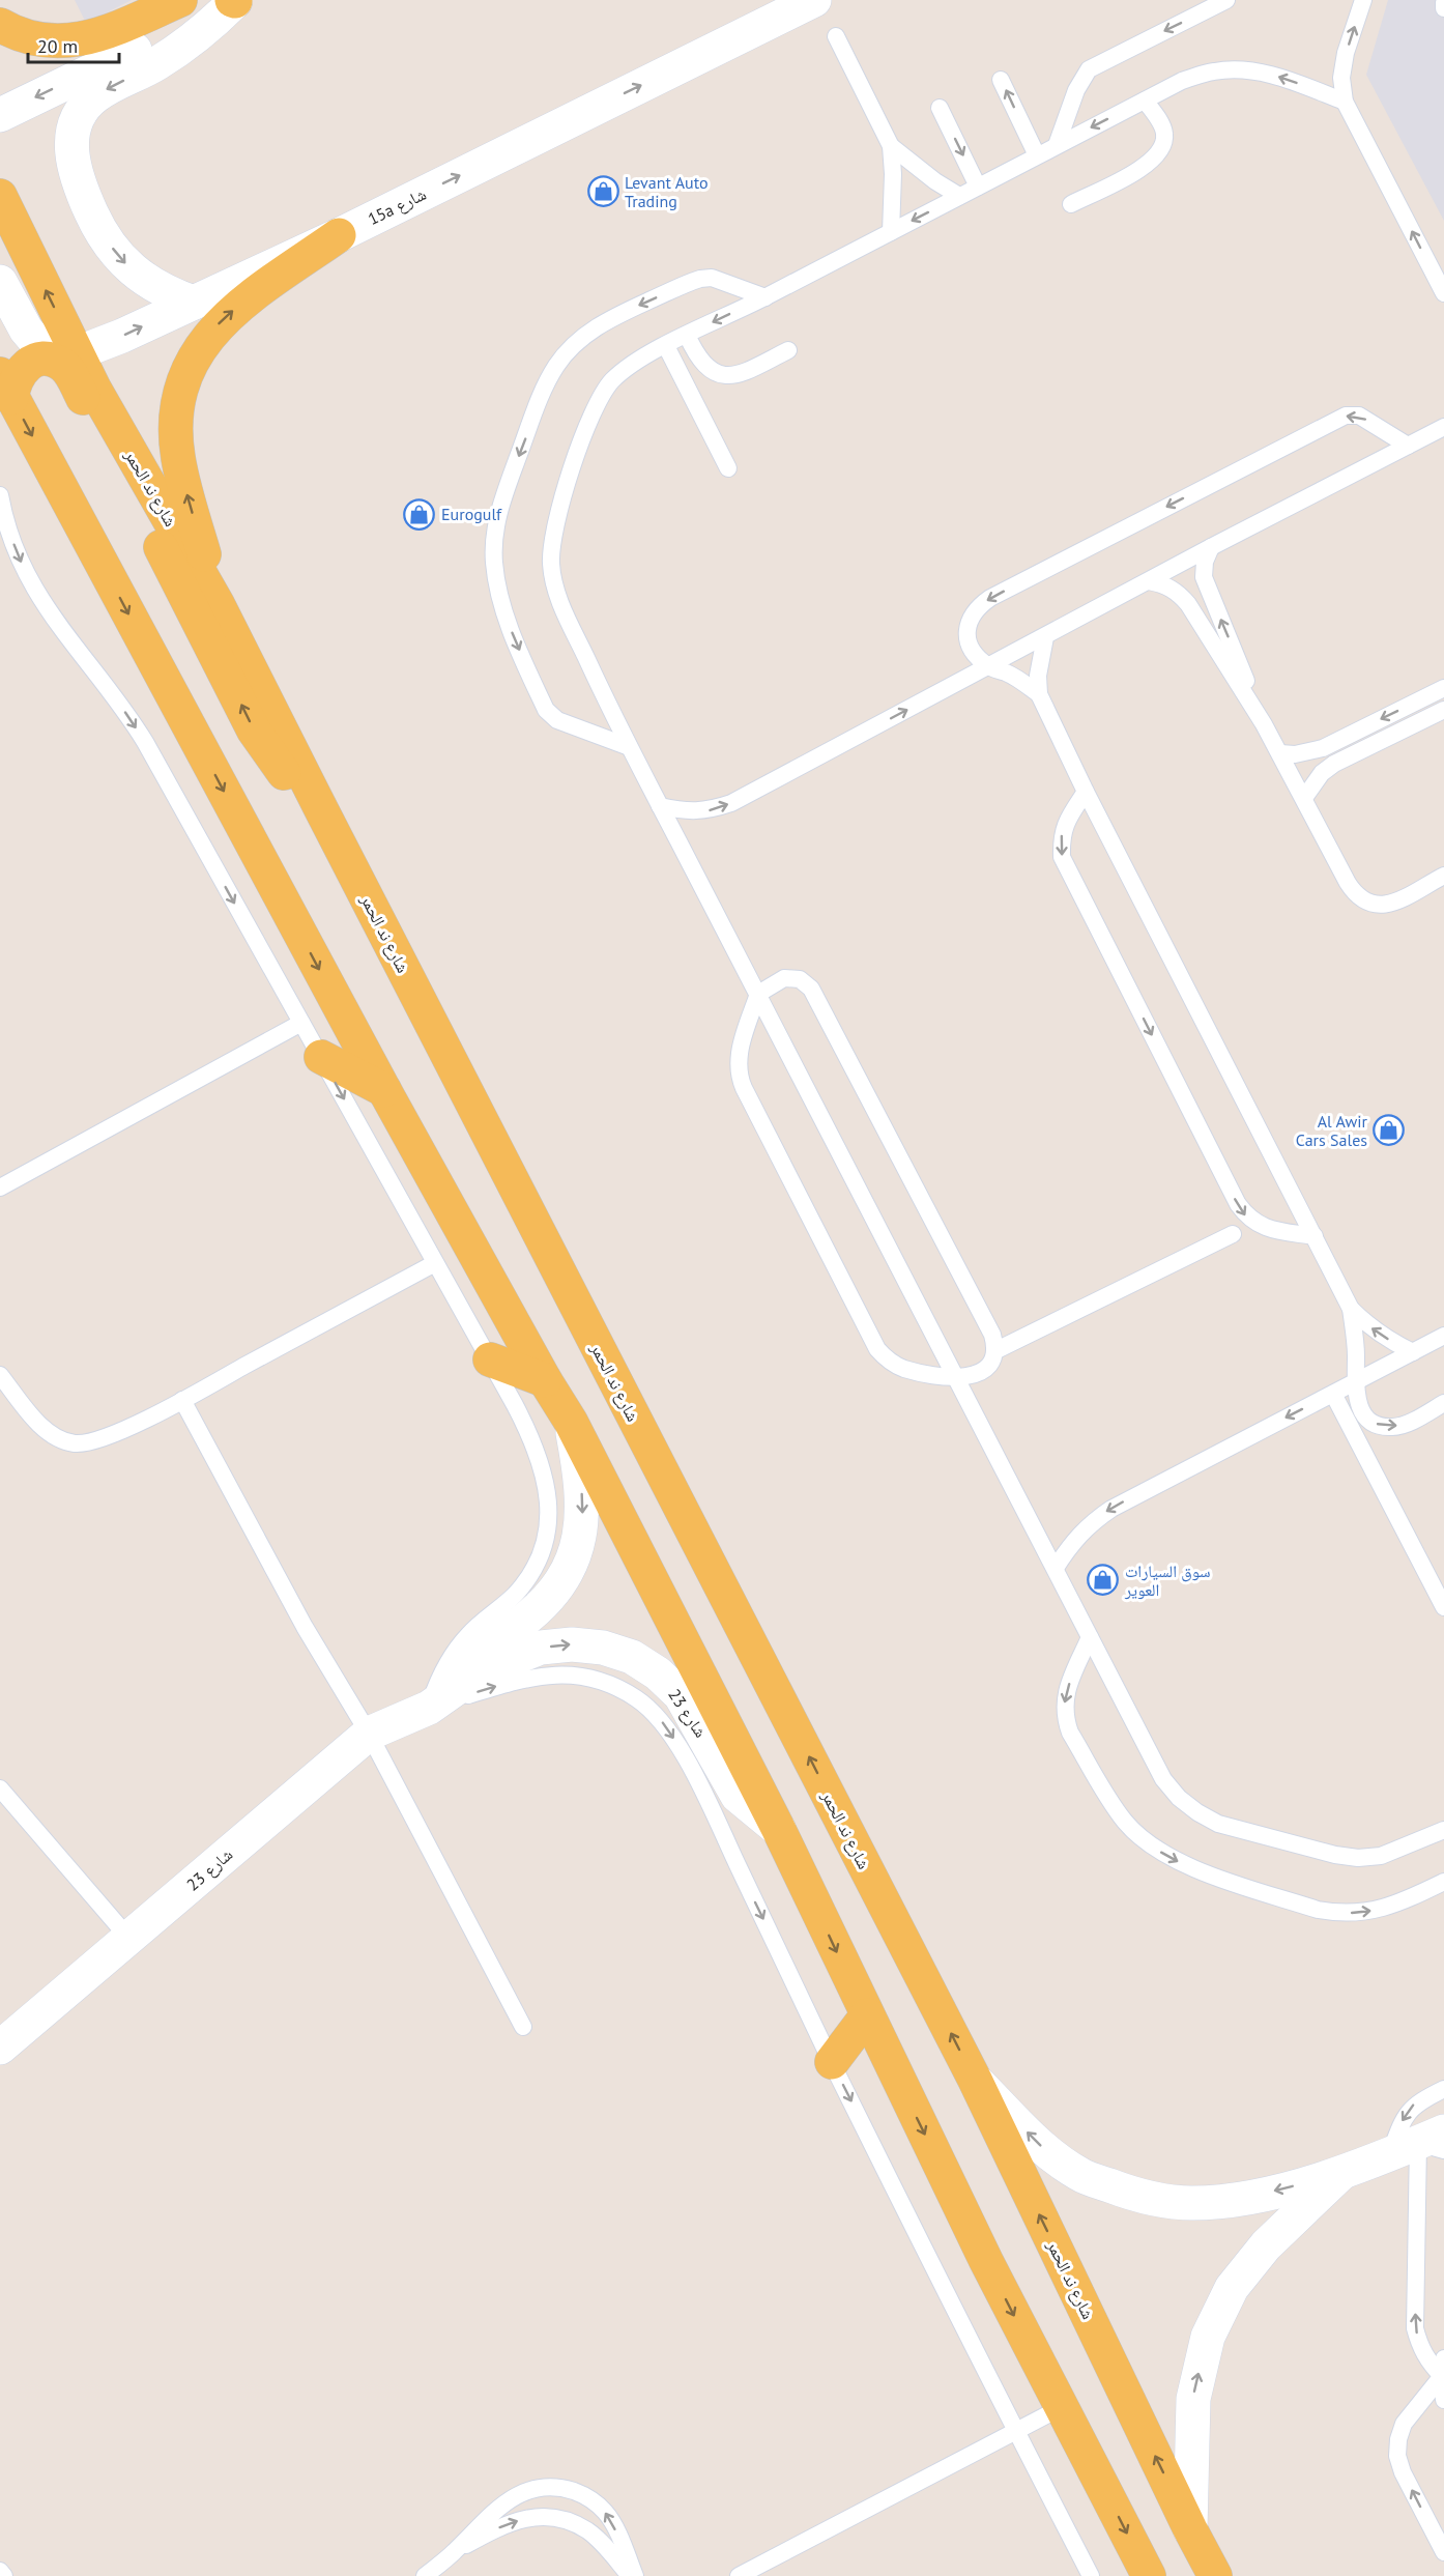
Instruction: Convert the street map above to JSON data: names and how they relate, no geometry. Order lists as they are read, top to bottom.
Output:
{
  "streets": {
    "main road": ["شارع ند الحمر"],
    "street": ["15a شارع", "شارع 23"]
  },
  "crossings": [
    ["15a شارع", "شارع ند الحمر"]
  ],
  "one_way": ["15a شارع"],
  "places": {
    "shop": [
      "Levant Auto Trading",
      "Eurogulf",
      "Al Awir Cars Sales",
      "سوق السيارات العوير"
    ]
  },
  "scale_bar": "20 m"
}
